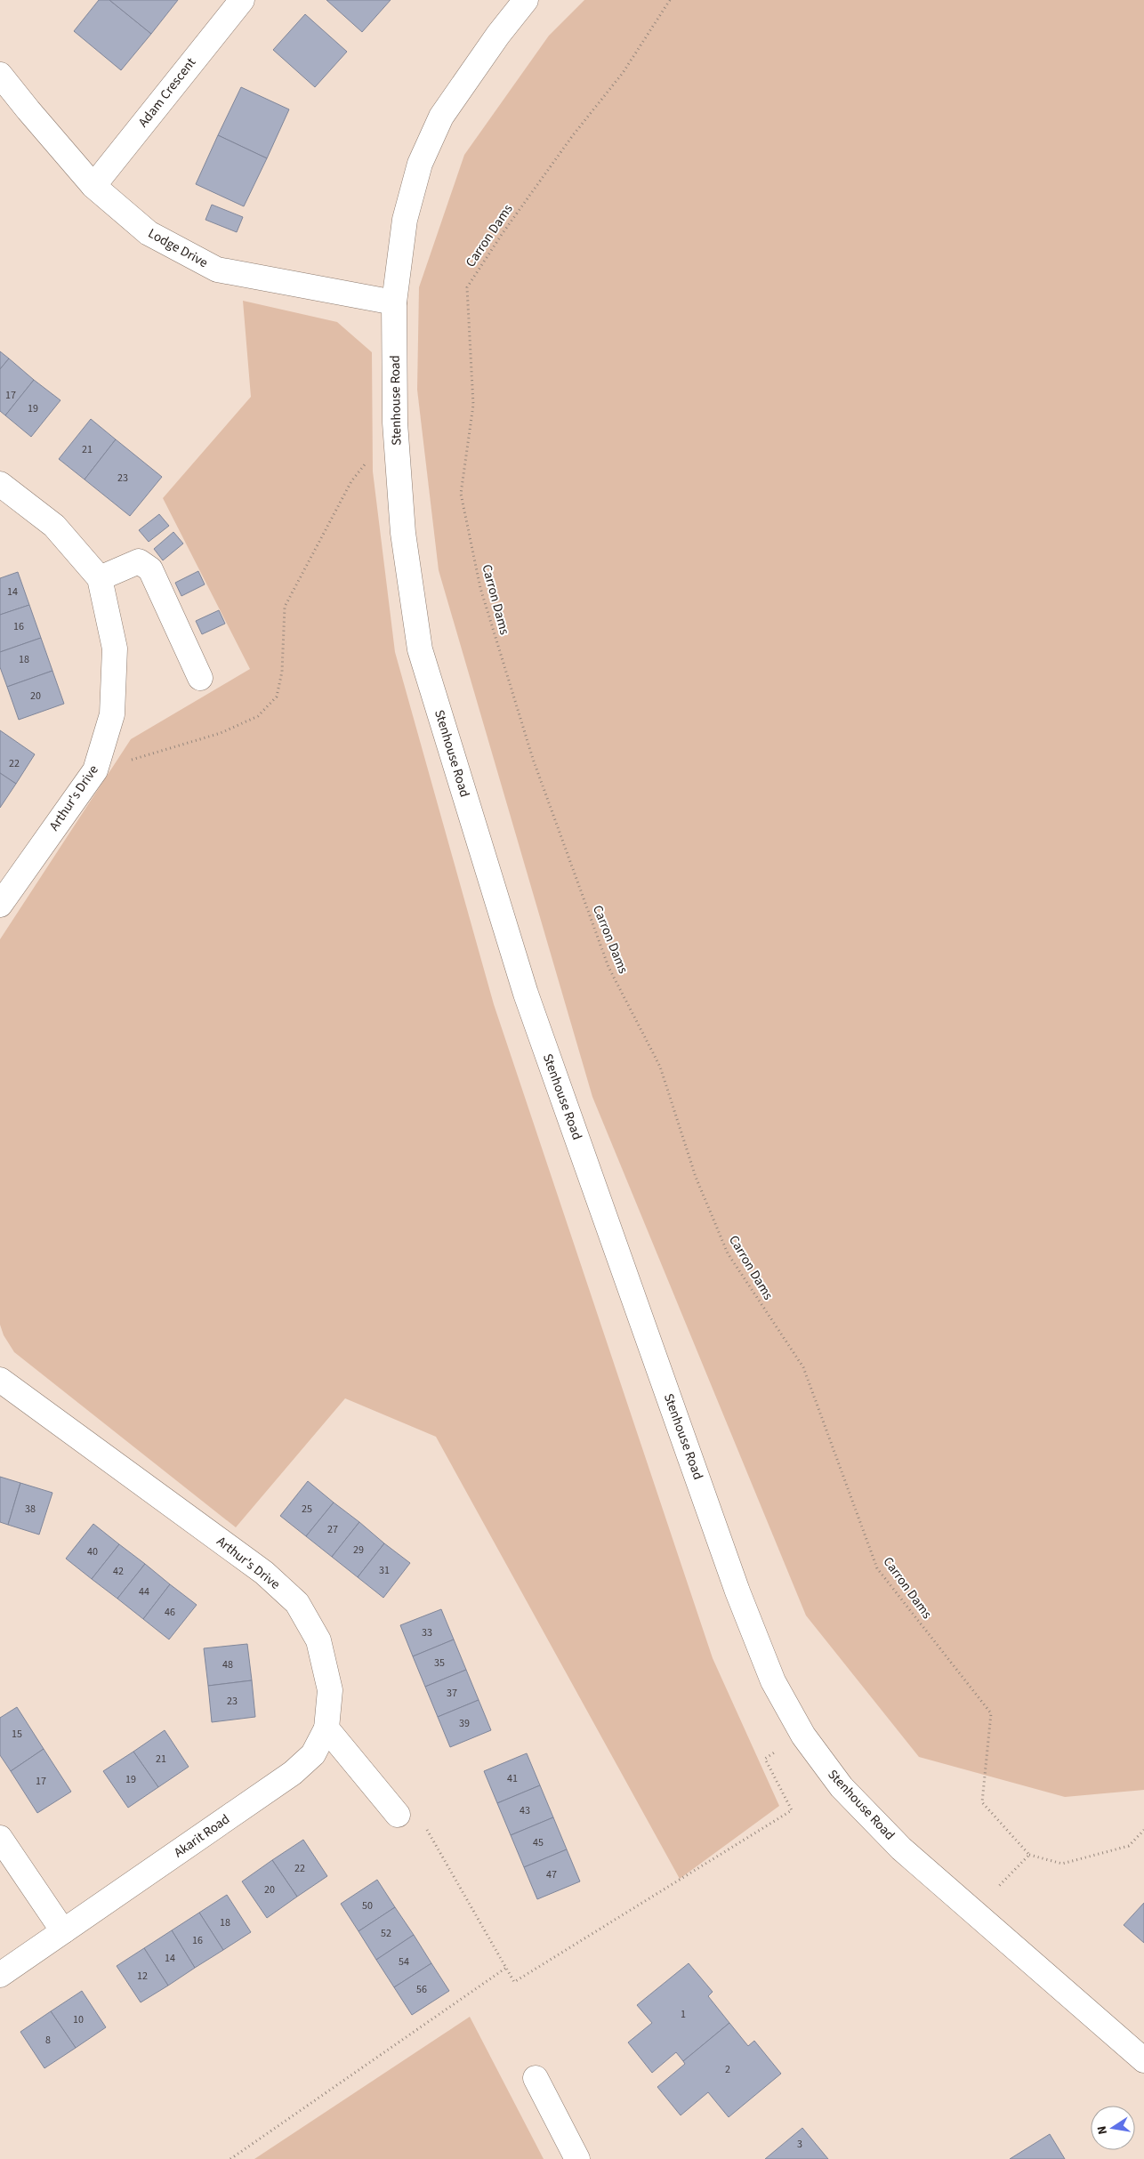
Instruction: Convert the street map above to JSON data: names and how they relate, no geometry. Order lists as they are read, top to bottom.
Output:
{
  "streets": {
    "street": [
      "Adam Crescent",
      "Lodge Drive",
      "Stenhouse Road",
      "Arthur's Drive",
      "Akarit Road"
    ],
    "path": ["Carron Dams"]
  },
  "crossings": [
    ["Adam Crescent", "Lodge Drive"],
    ["Lodge Drive", "Stenhouse Road"],
    ["Arthur's Drive", "Akarit Road"]
  ],
  "house_numbers": [
    "17",
    "19",
    "21",
    "23",
    "14",
    "16",
    "18",
    "20",
    "22",
    "38",
    "25",
    "27",
    "29",
    "40",
    "31",
    "42",
    "44",
    "46",
    "33",
    "35",
    "48",
    "37",
    "23",
    "39",
    "15",
    "21",
    "41",
    "19",
    "17",
    "43",
    "45",
    "22",
    "47",
    "20",
    "50",
    "18",
    "52",
    "16",
    "14",
    "54",
    "12",
    "56",
    "1",
    "10",
    "8",
    "2",
    "3"
  ],
  "north": "left"
}
